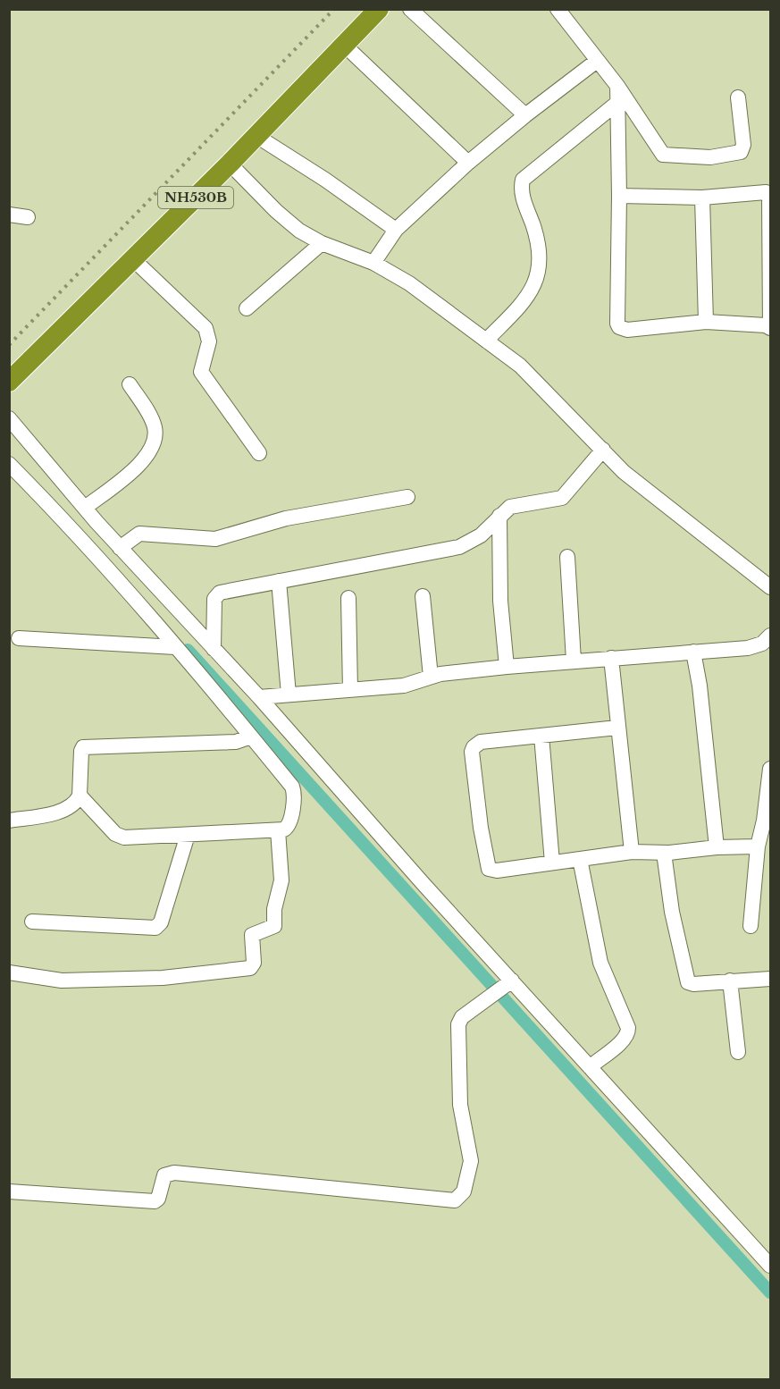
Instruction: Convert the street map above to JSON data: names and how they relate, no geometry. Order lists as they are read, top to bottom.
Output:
{
  "streets": {
    "highway": ["NH530B"]
  }
}
